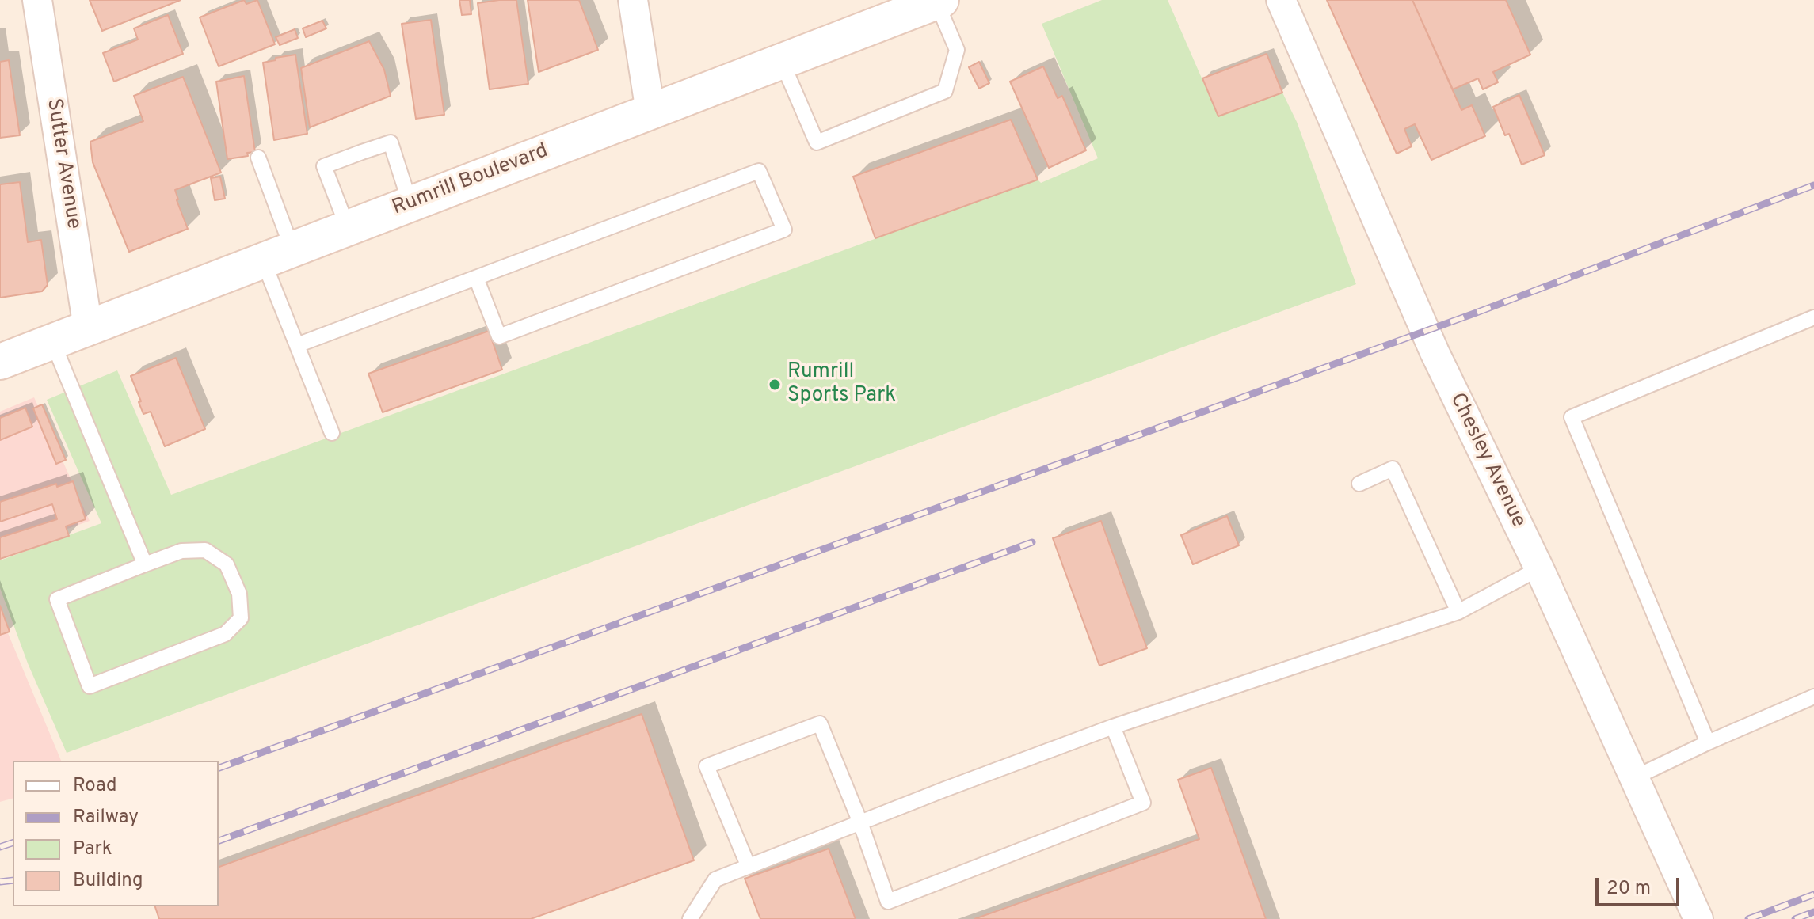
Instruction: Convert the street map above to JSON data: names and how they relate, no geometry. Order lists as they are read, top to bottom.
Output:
{
  "streets": {
    "main road": ["Rumrill Boulevard"],
    "street": ["Sutter Avenue", "Chesley Avenue"]
  },
  "crossings": [
    ["Sutter Avenue", "Rumrill Boulevard"]
  ],
  "places": ["Rumrill Sports Park"],
  "legend": [
    "Road",
    "Railway",
    "Park",
    "Building"
  ],
  "scale_bar": "20 m"
}
